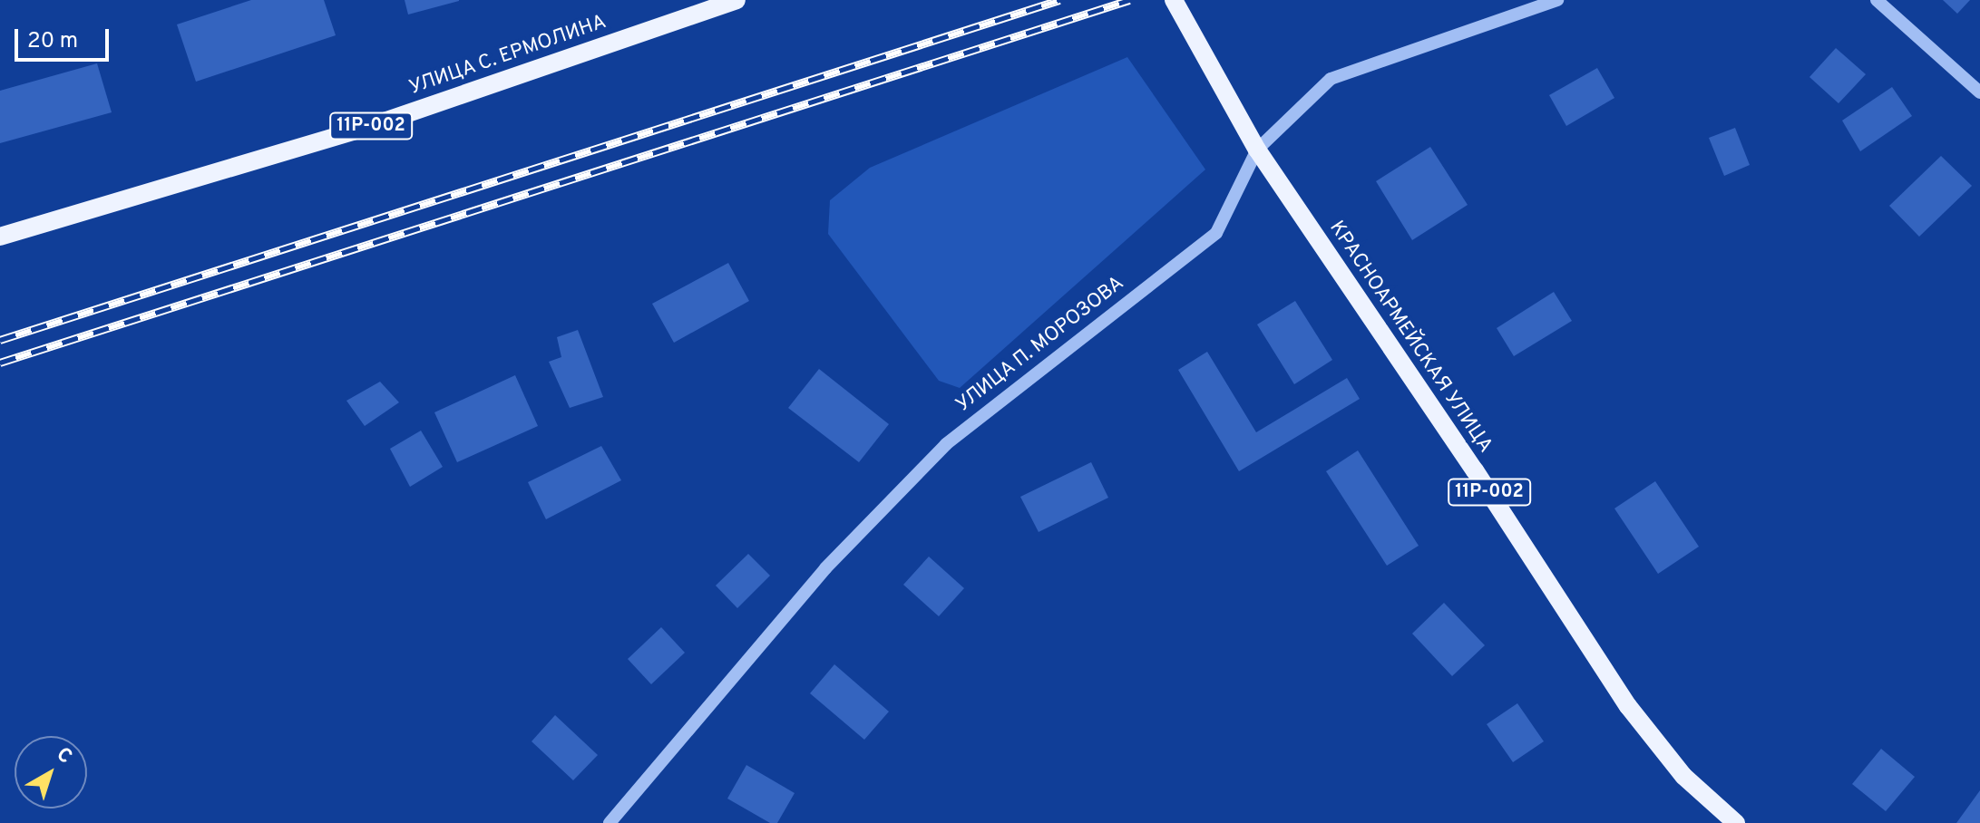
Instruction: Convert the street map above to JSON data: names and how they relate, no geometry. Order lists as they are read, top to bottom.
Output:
{
  "streets": {
    "main road": ["УЛИЦА С. ЕРМОЛИНА", "11Р-002", "КРАСНОАРМЕЙСКАЯ УЛИЦА"],
    "street": ["УЛИЦА П. МОРОЗОВА"]
  },
  "crossings": [
    ["КРАСНОАРМЕЙСКАЯ УЛИЦА", "УЛИЦА П. МОРОЗОВА"]
  ],
  "scale_bar": "20 m",
  "north": "top right"
}
